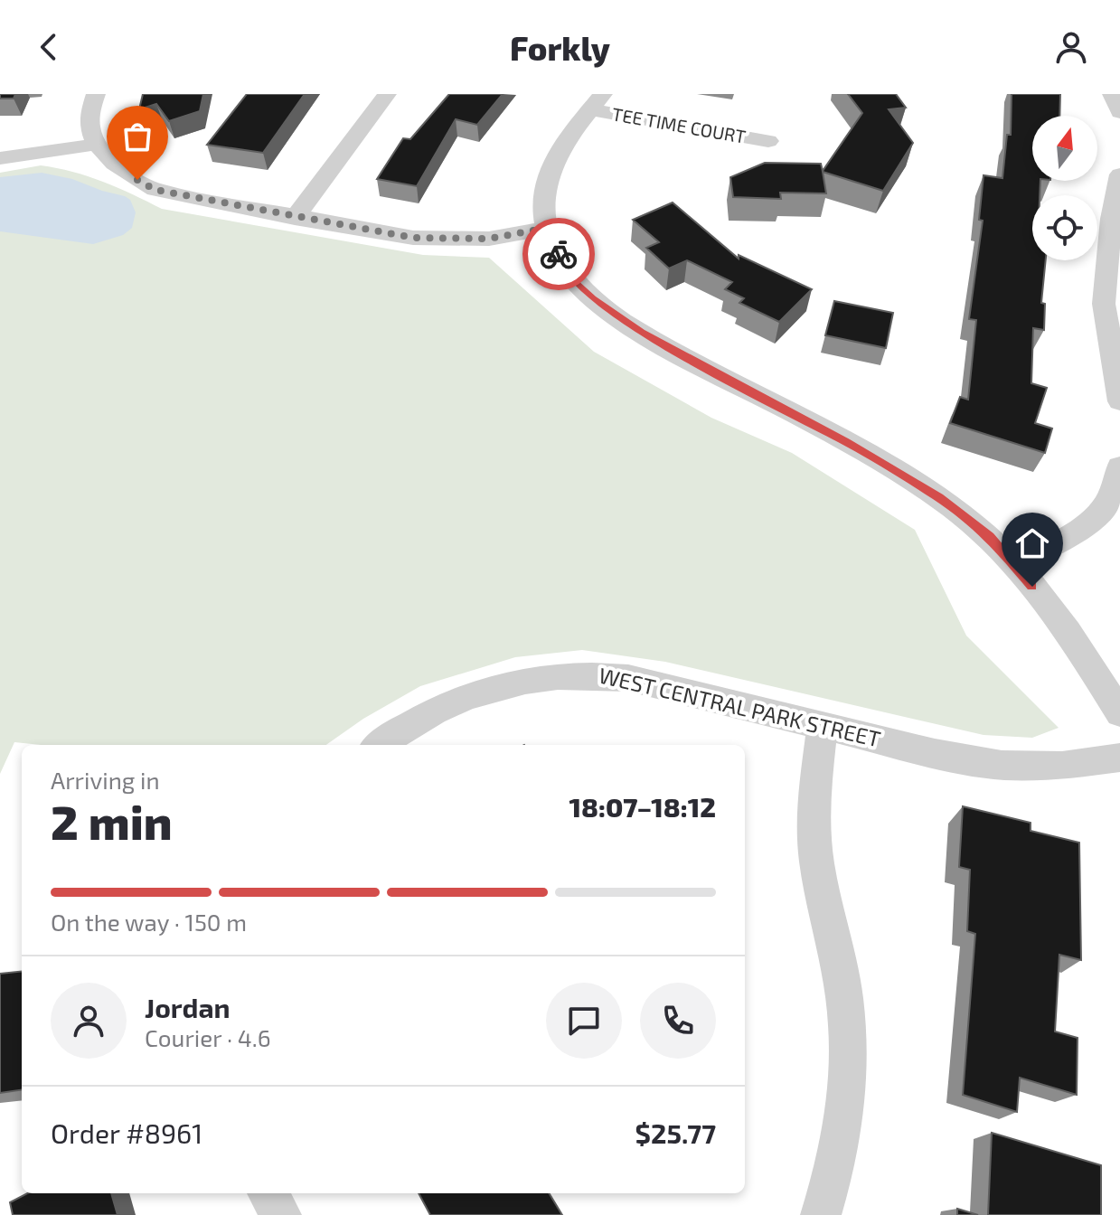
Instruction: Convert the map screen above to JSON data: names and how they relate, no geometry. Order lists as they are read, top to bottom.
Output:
{
  "streets": {
    "street": ["TEE TIME COURT", "WEST CENTRAL PARK STREET"]
  },
  "north": "top",
  "page": {
    "header": "Forkly",
    "heading": ["2 min", "Arriving in", "18:07–18:12"],
    "panel": [
      "Jordan",
      "Courier · 4.6",
      "Order #8961",
      "$25.77"
    ],
    "bar": "On the way · 150 m"
  }
}
